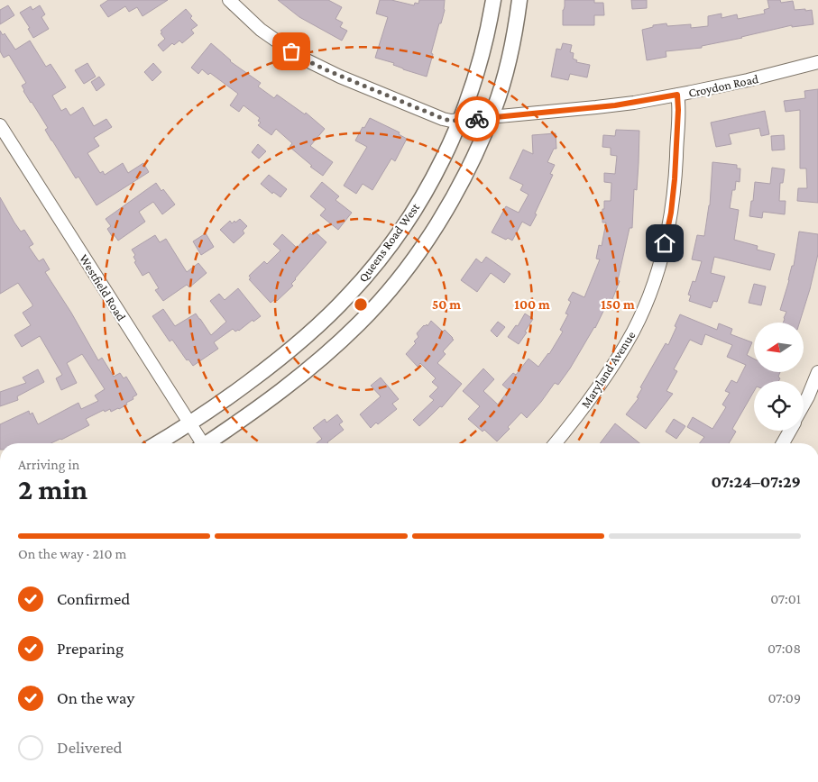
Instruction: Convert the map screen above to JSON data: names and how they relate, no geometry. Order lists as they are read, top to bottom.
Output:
{
  "streets": {
    "street": [
      "Croydon Road",
      "Queens Road West",
      "Westfield Road",
      "Maryland Avenue"
    ]
  },
  "crossings": [
    ["Croydon Road", "Queens Road West"],
    ["Croydon Road", "Maryland Avenue"],
    ["Queens Road West", "Westfield Road"]
  ],
  "north": "left",
  "page": {
    "heading": ["2 min", "Arriving in", "07:24–07:29"],
    "bar": "On the way · 210 m",
    "list": [
      ["Confirmed", "07:01"],
      ["Preparing", "07:08"],
      ["On the way", "07:09"],
      "Delivered"
    ]
  },
  "rings": ["50 m", "100 m", "150 m"]
}
